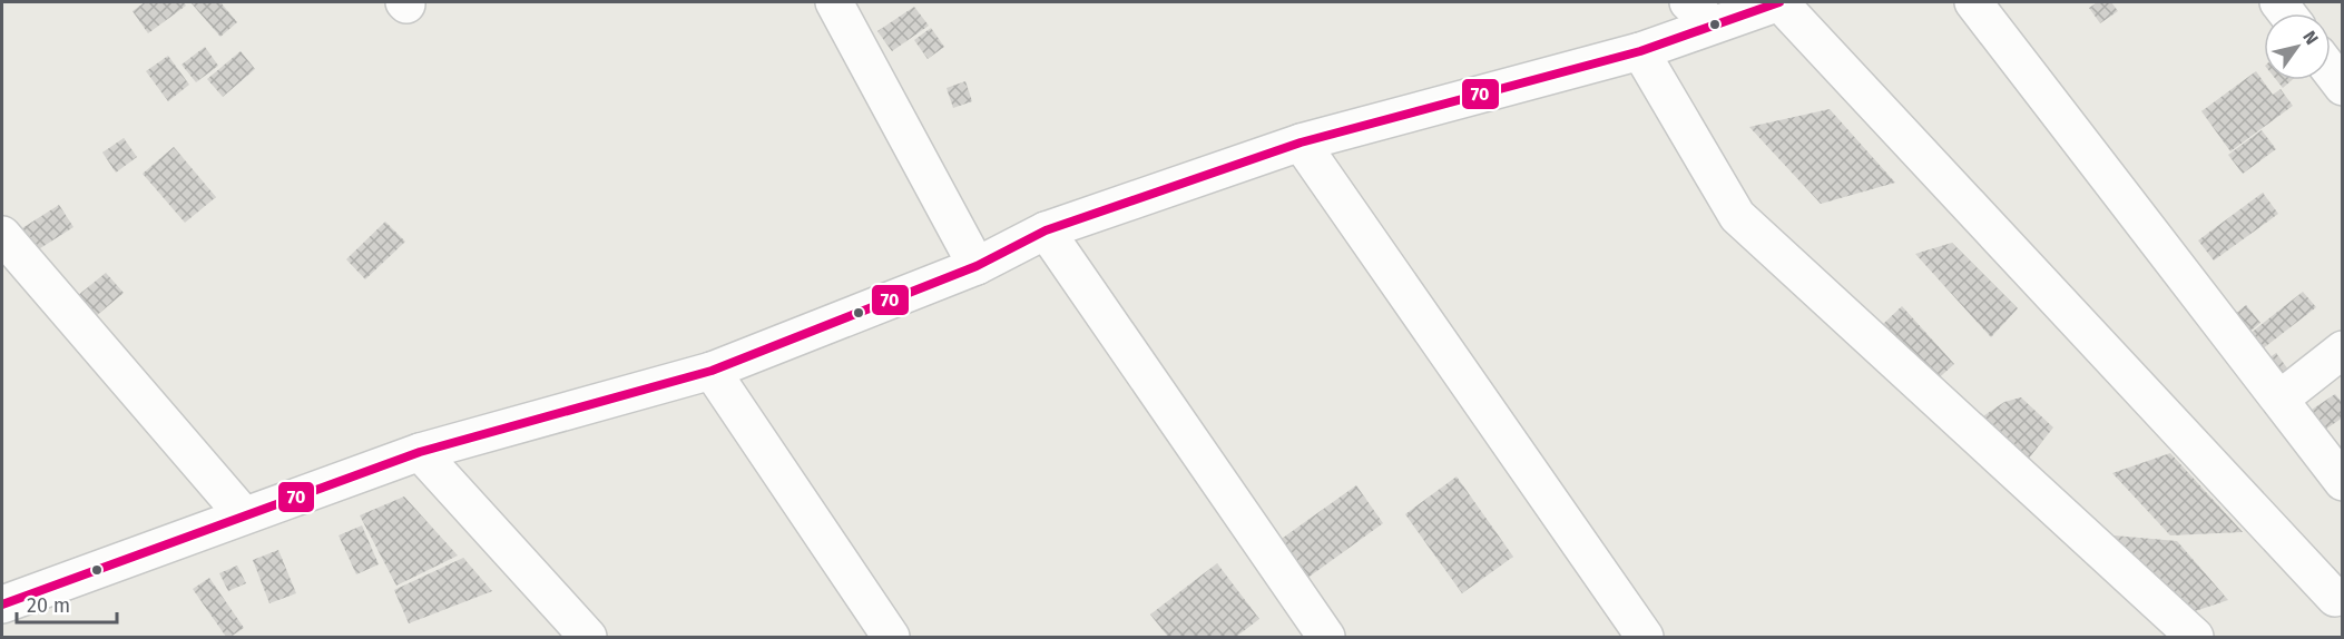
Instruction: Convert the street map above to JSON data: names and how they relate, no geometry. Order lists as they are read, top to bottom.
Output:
{
  "lines": ["transit line 70"],
  "scale_bar": "20 m",
  "north": "top right"
}
